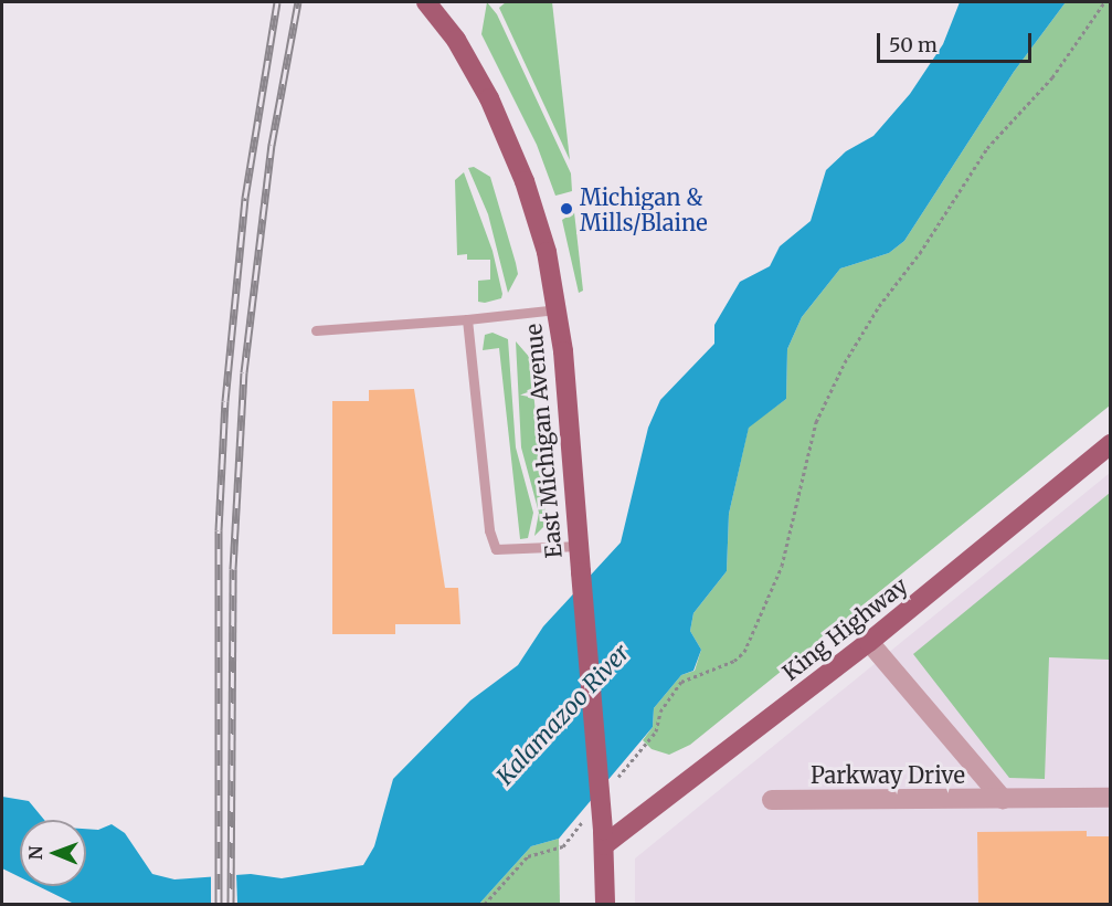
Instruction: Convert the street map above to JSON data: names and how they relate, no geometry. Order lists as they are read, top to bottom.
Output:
{
  "streets": {
    "main road": ["East Michigan Avenue", "King Highway"],
    "street": ["Parkway Drive"]
  },
  "crossings": [
    ["East Michigan Avenue", "King Highway"],
    ["King Highway", "Parkway Drive"]
  ],
  "water": ["Kalamazoo River"],
  "places": ["Michigan & Mills/Blaine"],
  "scale_bar": "50 m",
  "north": "left"
}
